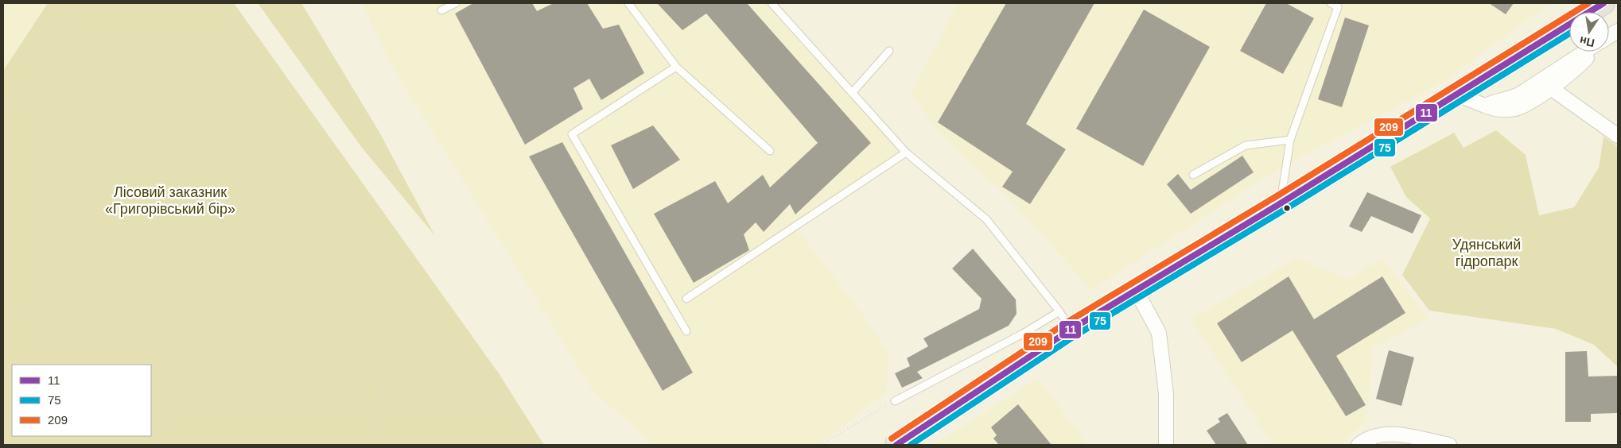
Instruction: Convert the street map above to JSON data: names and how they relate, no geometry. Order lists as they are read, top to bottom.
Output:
{
  "parks": ["Лісовий заказник «Григорівський бір»", "Удянський гідропарк"],
  "lines": ["transit line 11", "transit line 209", "transit line 75"],
  "legend": ["11", "75", "209"],
  "north": "bottom"
}
